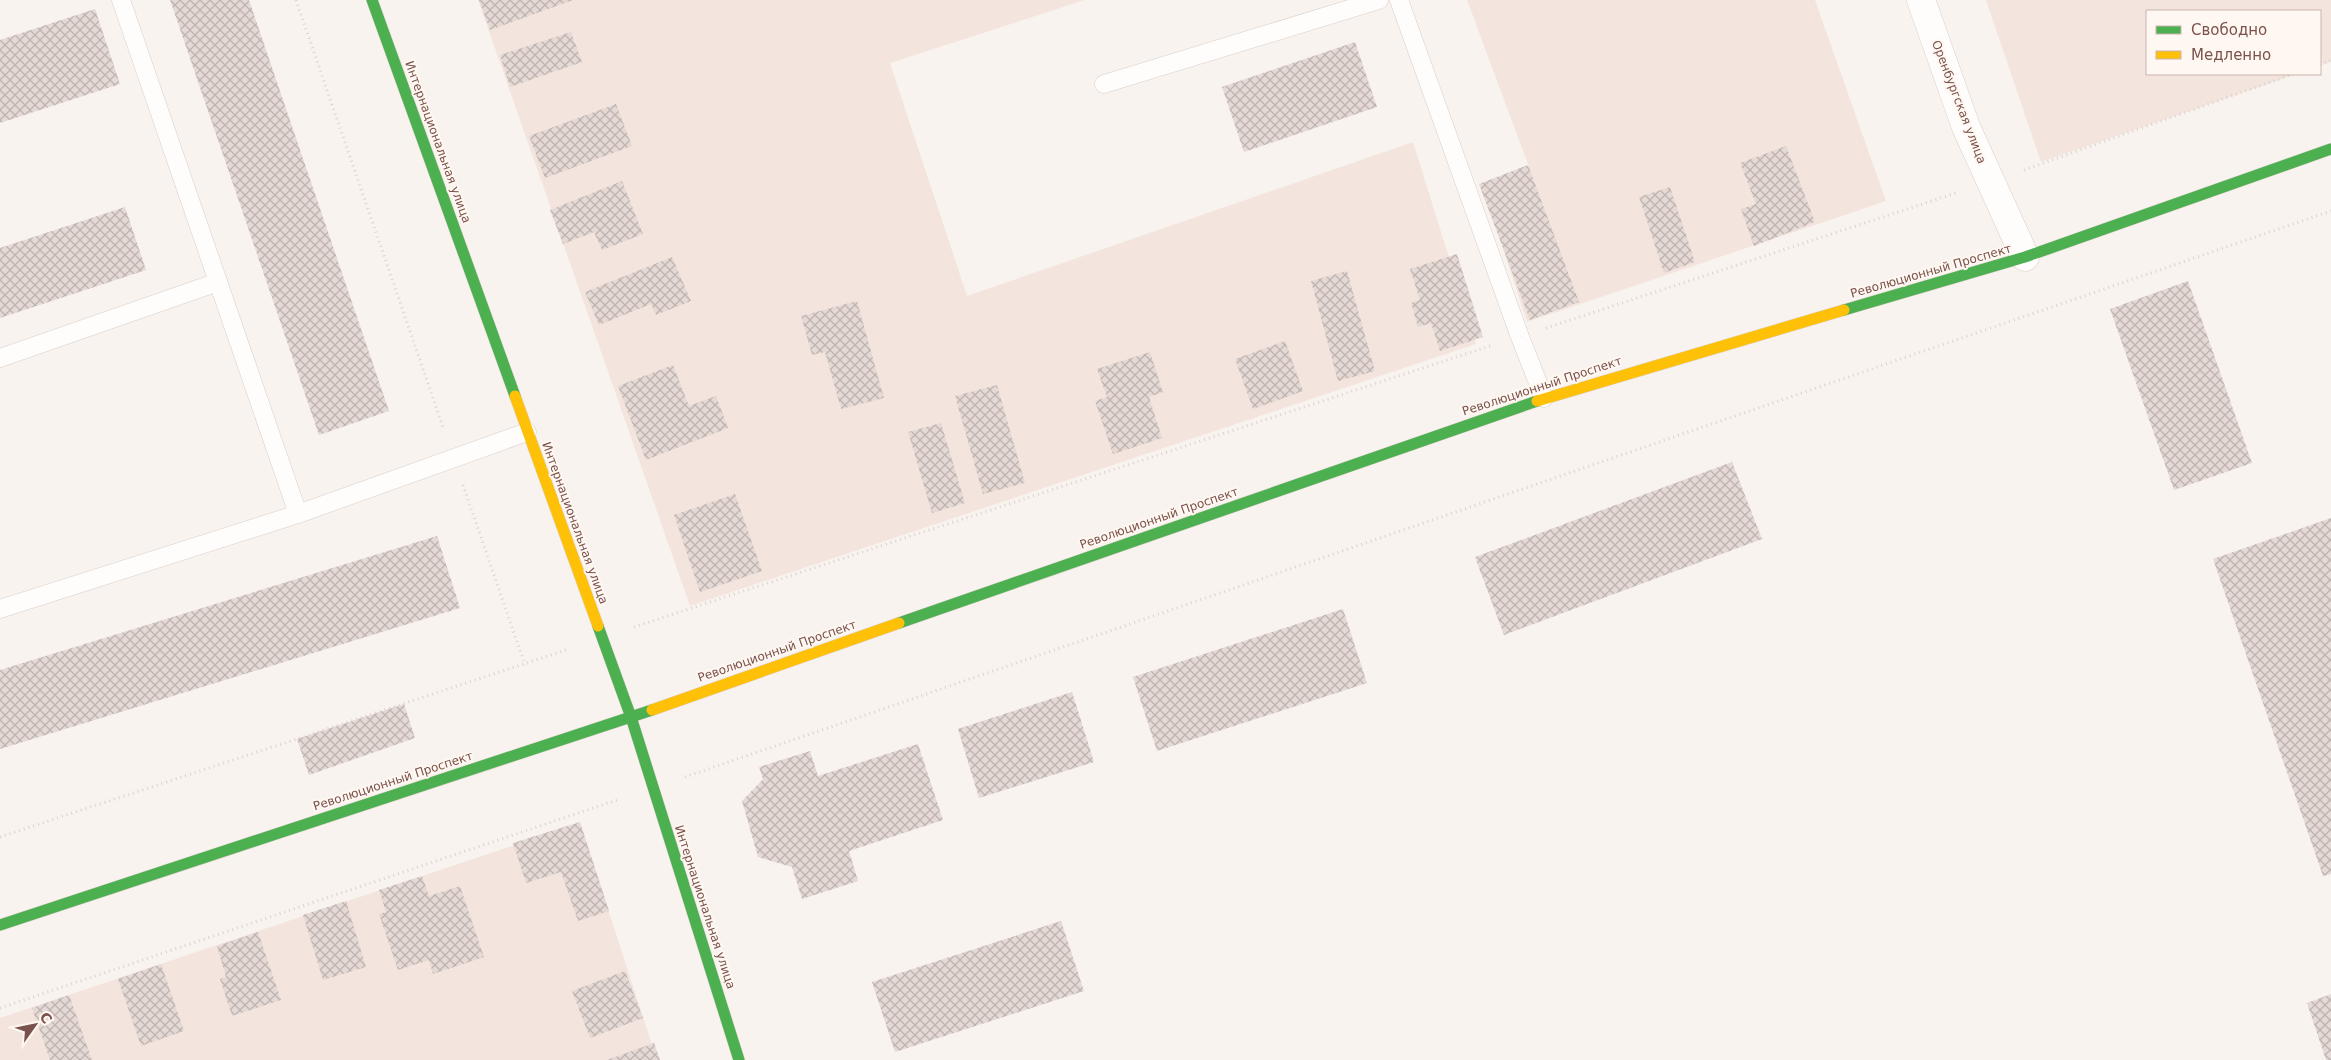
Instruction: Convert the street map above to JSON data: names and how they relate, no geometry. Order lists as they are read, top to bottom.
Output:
{
  "streets": {
    "street": ["Оренбургская улица", "Интернациональная улица", "Революционный Проспект"]
  },
  "crossings": [
    ["Оренбургская улица", "Революционный Проспект"],
    ["Интернациональная улица", "Революционный Проспект"]
  ],
  "legend": ["Свободно", "Медленно"],
  "north": "top right"
}
